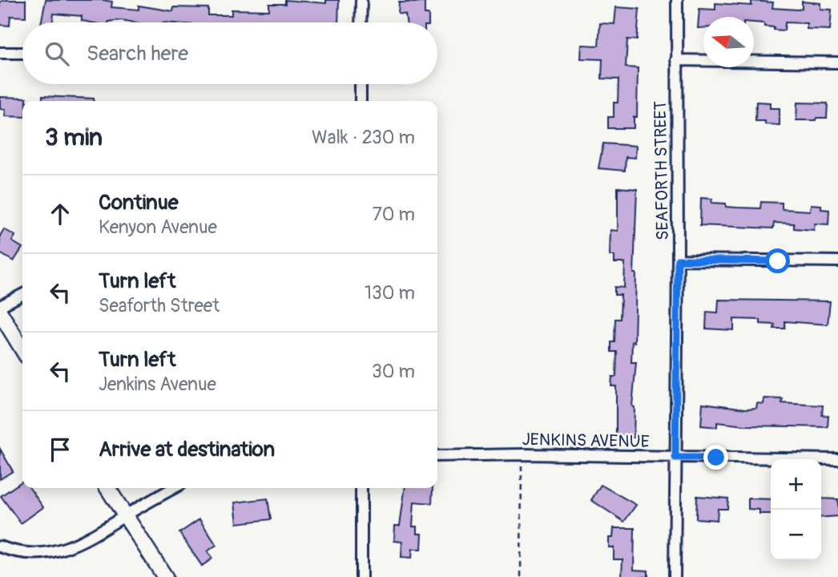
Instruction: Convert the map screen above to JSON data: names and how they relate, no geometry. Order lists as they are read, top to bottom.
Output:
{
  "streets": {
    "street": ["SEAFORTH STREET", "JENKINS AVENUE"]
  },
  "crossings": [
    ["SEAFORTH STREET", "JENKINS AVENUE"]
  ],
  "north": "left",
  "page": {
    "search": "Search here",
    "heading": ["3 min", "Walk · 230 m"],
    "list": [
      ["Continue", "Kenyon Avenue", "70 m"],
      ["Turn left", "Seaforth Street", "130 m"],
      ["Turn left", "Jenkins Avenue", "30 m"],
      "Arrive at destination"
    ],
    "map_buttons": ["+", "−"]
  }
}
